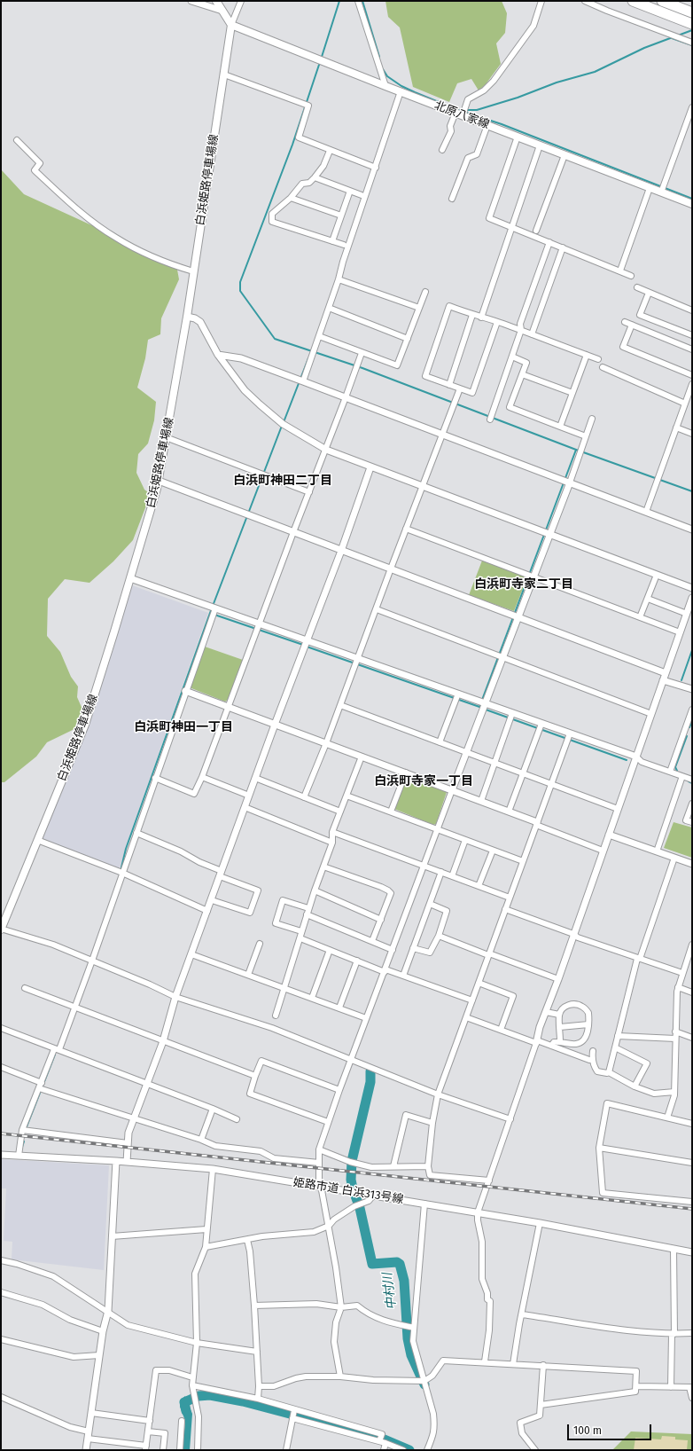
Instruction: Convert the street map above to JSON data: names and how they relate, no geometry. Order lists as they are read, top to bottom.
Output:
{
  "streets": {
    "main road": ["北原八家線", "白浜姫路停車場線"],
    "street": ["姫路市道 白浜313号線"]
  },
  "crossings": [
    ["北原八家線", "白浜姫路停車場線"]
  ],
  "districts": [
    "白浜町神田二丁目",
    "白浜町寺家二丁目",
    "白浜町神田一丁目",
    "白浜町寺家一丁目"
  ],
  "water": ["中村川"],
  "scale_bar": "100 m"
}
